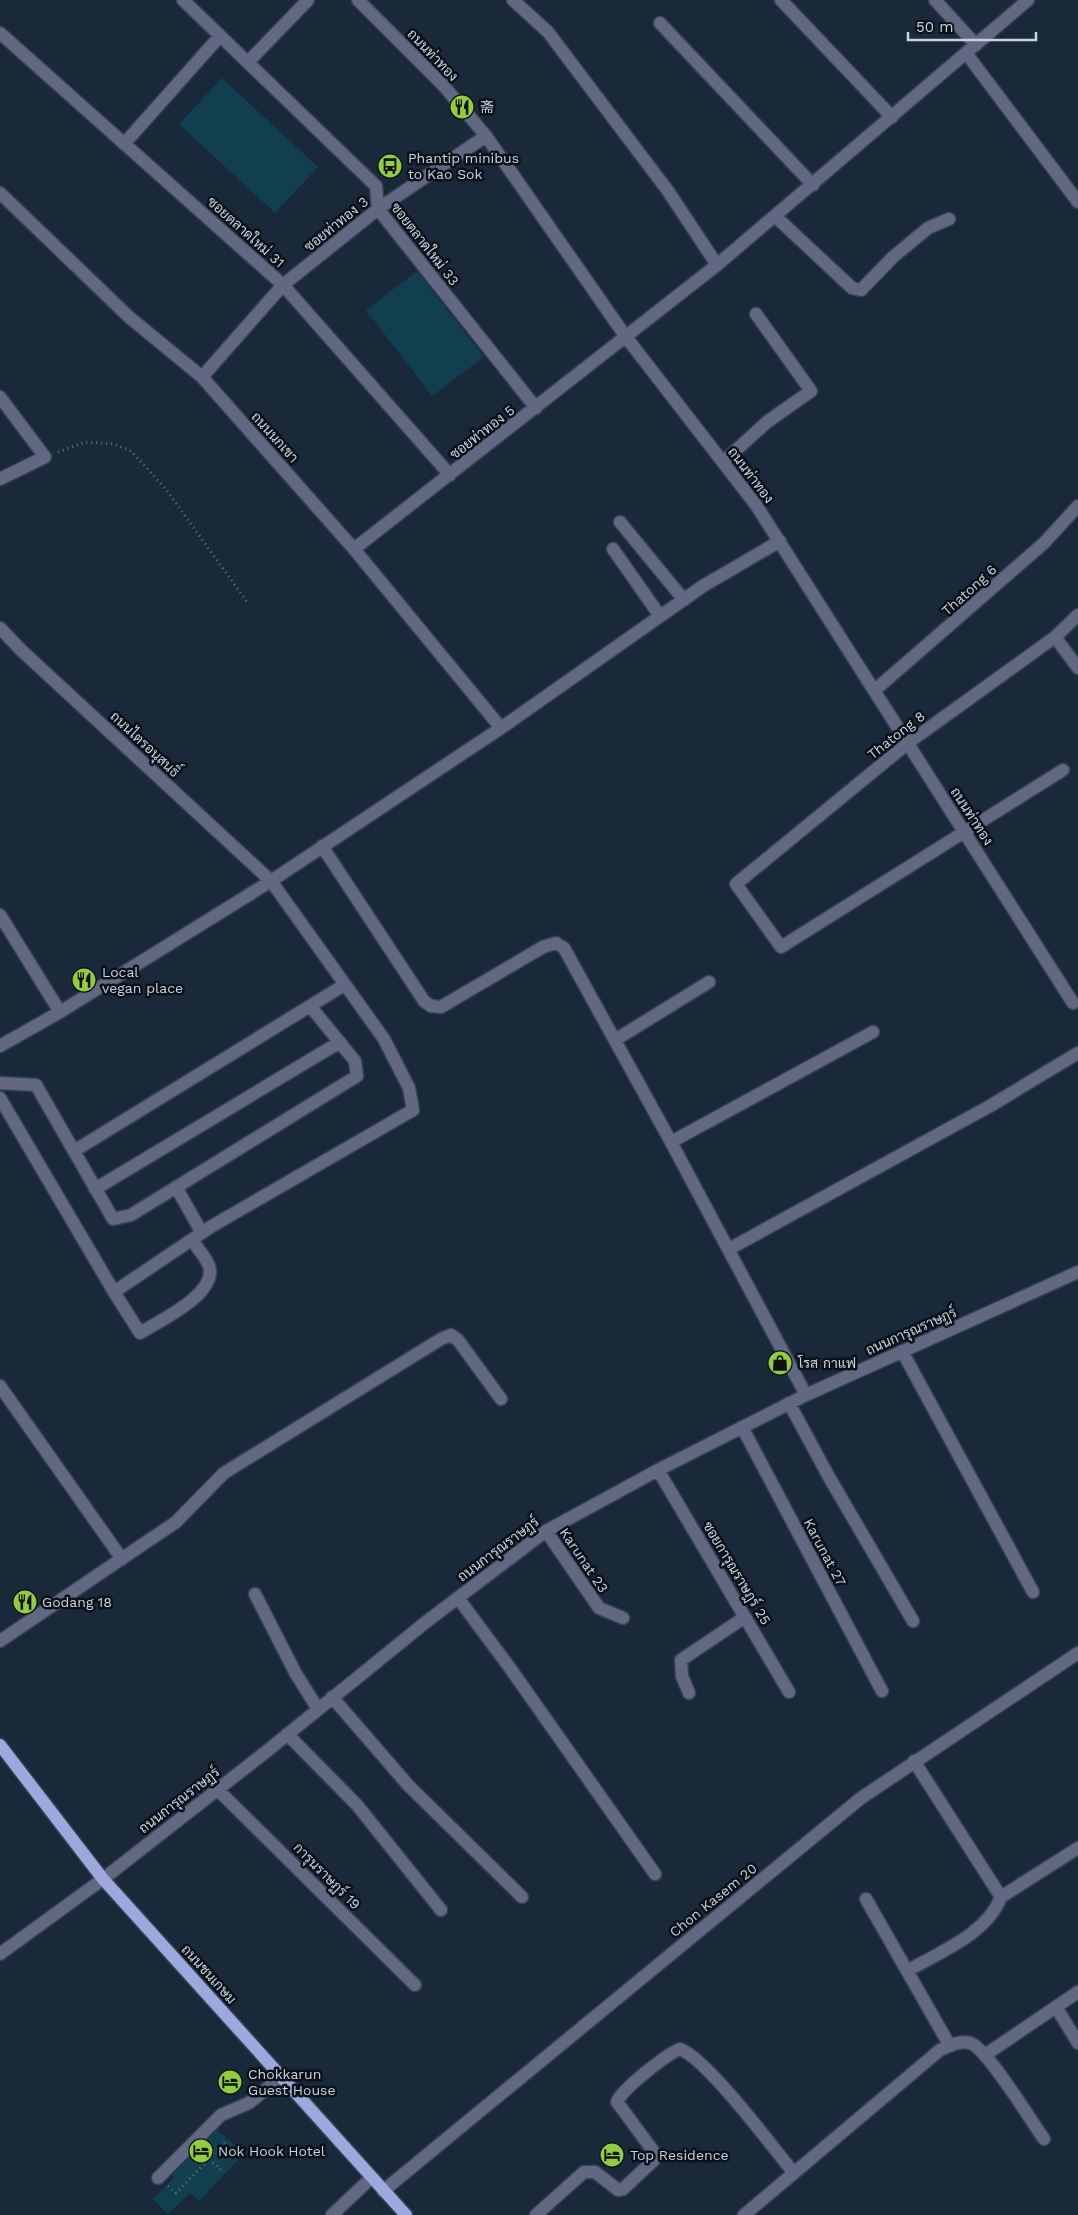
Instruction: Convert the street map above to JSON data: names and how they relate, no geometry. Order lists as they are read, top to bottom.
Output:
{
  "streets": {
    "main road": ["ถนนชนเกษม"],
    "street": [
      "ถนนท่าทอง",
      "ซอยท่าทอง 3",
      "ซอยตลาดใหม่ 31",
      "ซอยตลาดใหม่ 33",
      "ซอยท่าทอง 5",
      "ถนนนกเขา",
      "Thatong 6",
      "Thatong 8",
      "ถนนไตรอนุสนธิ์",
      "ถนนการุณราษฏร์",
      "Karunat 27",
      "Karunat 23",
      "ซอยการุณราษฎร์ 25",
      "การุนราษฏร์ 19",
      "Chon Kasem 20"
    ]
  },
  "crossings": [
    ["ถนนท่าทอง", "ซอยท่าทอง 3"],
    ["ถนนท่าทอง", "ซอยท่าทอง 5"],
    ["ถนนท่าทอง", "Thatong 6"],
    ["ถนนท่าทอง", "Thatong 8"],
    ["ซอยท่าทอง 3", "ซอยตลาดใหม่ 31"],
    ["ซอยท่าทอง 3", "ซอยตลาดใหม่ 33"],
    ["ซอยท่าทอง 3", "ถนนนกเขา"],
    ["ซอยตลาดใหม่ 31", "ซอยท่าทอง 5"],
    ["ซอยตลาดใหม่ 33", "ซอยท่าทอง 5"],
    ["ซอยท่าทอง 5", "ถนนนกเขา"],
    ["ถนนการุณราษฏร์", "Karunat 27"],
    ["ถนนการุณราษฏร์", "Karunat 23"],
    ["ถนนการุณราษฏร์", "ซอยการุณราษฎร์ 25"],
    ["ถนนการุณราษฏร์", "การุนราษฏร์ 19"],
    ["ถนนการุณราษฏร์", "ถนนชนเกษม"],
    ["Chon Kasem 20", "ถนนชนเกษม"]
  ],
  "places": {
    "restaurant": ["斋", "Local vegan place", "Godang 18"],
    "bus stop": ["Phantip minibus to Kao Sok"],
    "shop": ["โรส กาแฟ"],
    "hotel": ["Chokkarun Guest House", "Nok Hook Hotel", "Top Residence"]
  },
  "scale_bar": "50 m"
}
